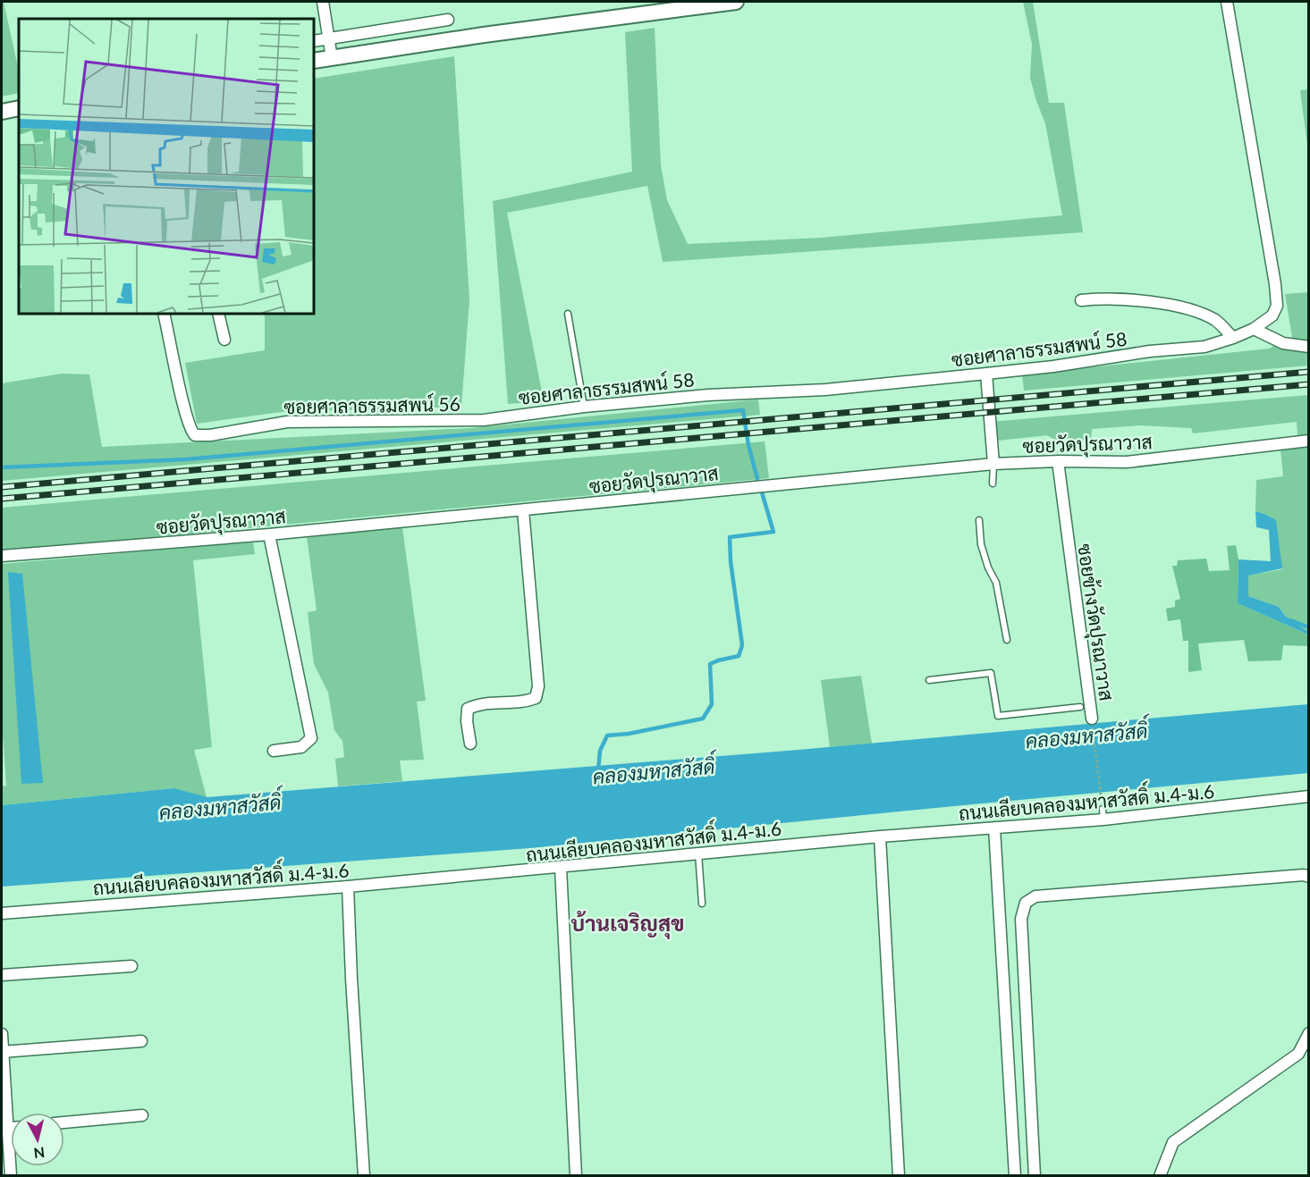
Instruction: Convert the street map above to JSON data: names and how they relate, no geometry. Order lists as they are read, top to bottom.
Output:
{
  "streets": {
    "street": [
      "ซอยศาลาธรรมสพน์ 58",
      "ซอยศาลาธรรมสพน์ 56",
      "ซอยวัดปุรณาวาส",
      "ซอยข้างวัดปุรณาวาส",
      "ถนนเลียบคลองมหาสวัสดิ์ ม.4-ม.6"
    ]
  },
  "crossings": [
    ["ซอยศาลาธรรมสพน์ 58", "ซอยศาลาธรรมสพน์ 56"],
    ["ซอยวัดปุรณาวาส", "ซอยข้างวัดปุรณาวาส"],
    ["ซอยข้างวัดปุรณาวาส", "ถนนเลียบคลองมหาสวัสดิ์ ม.4-ม.6"]
  ],
  "districts": ["บ้านเจริญสุข"],
  "water": ["คลองมหาสวัสดิ์"],
  "north": "bottom"
}
